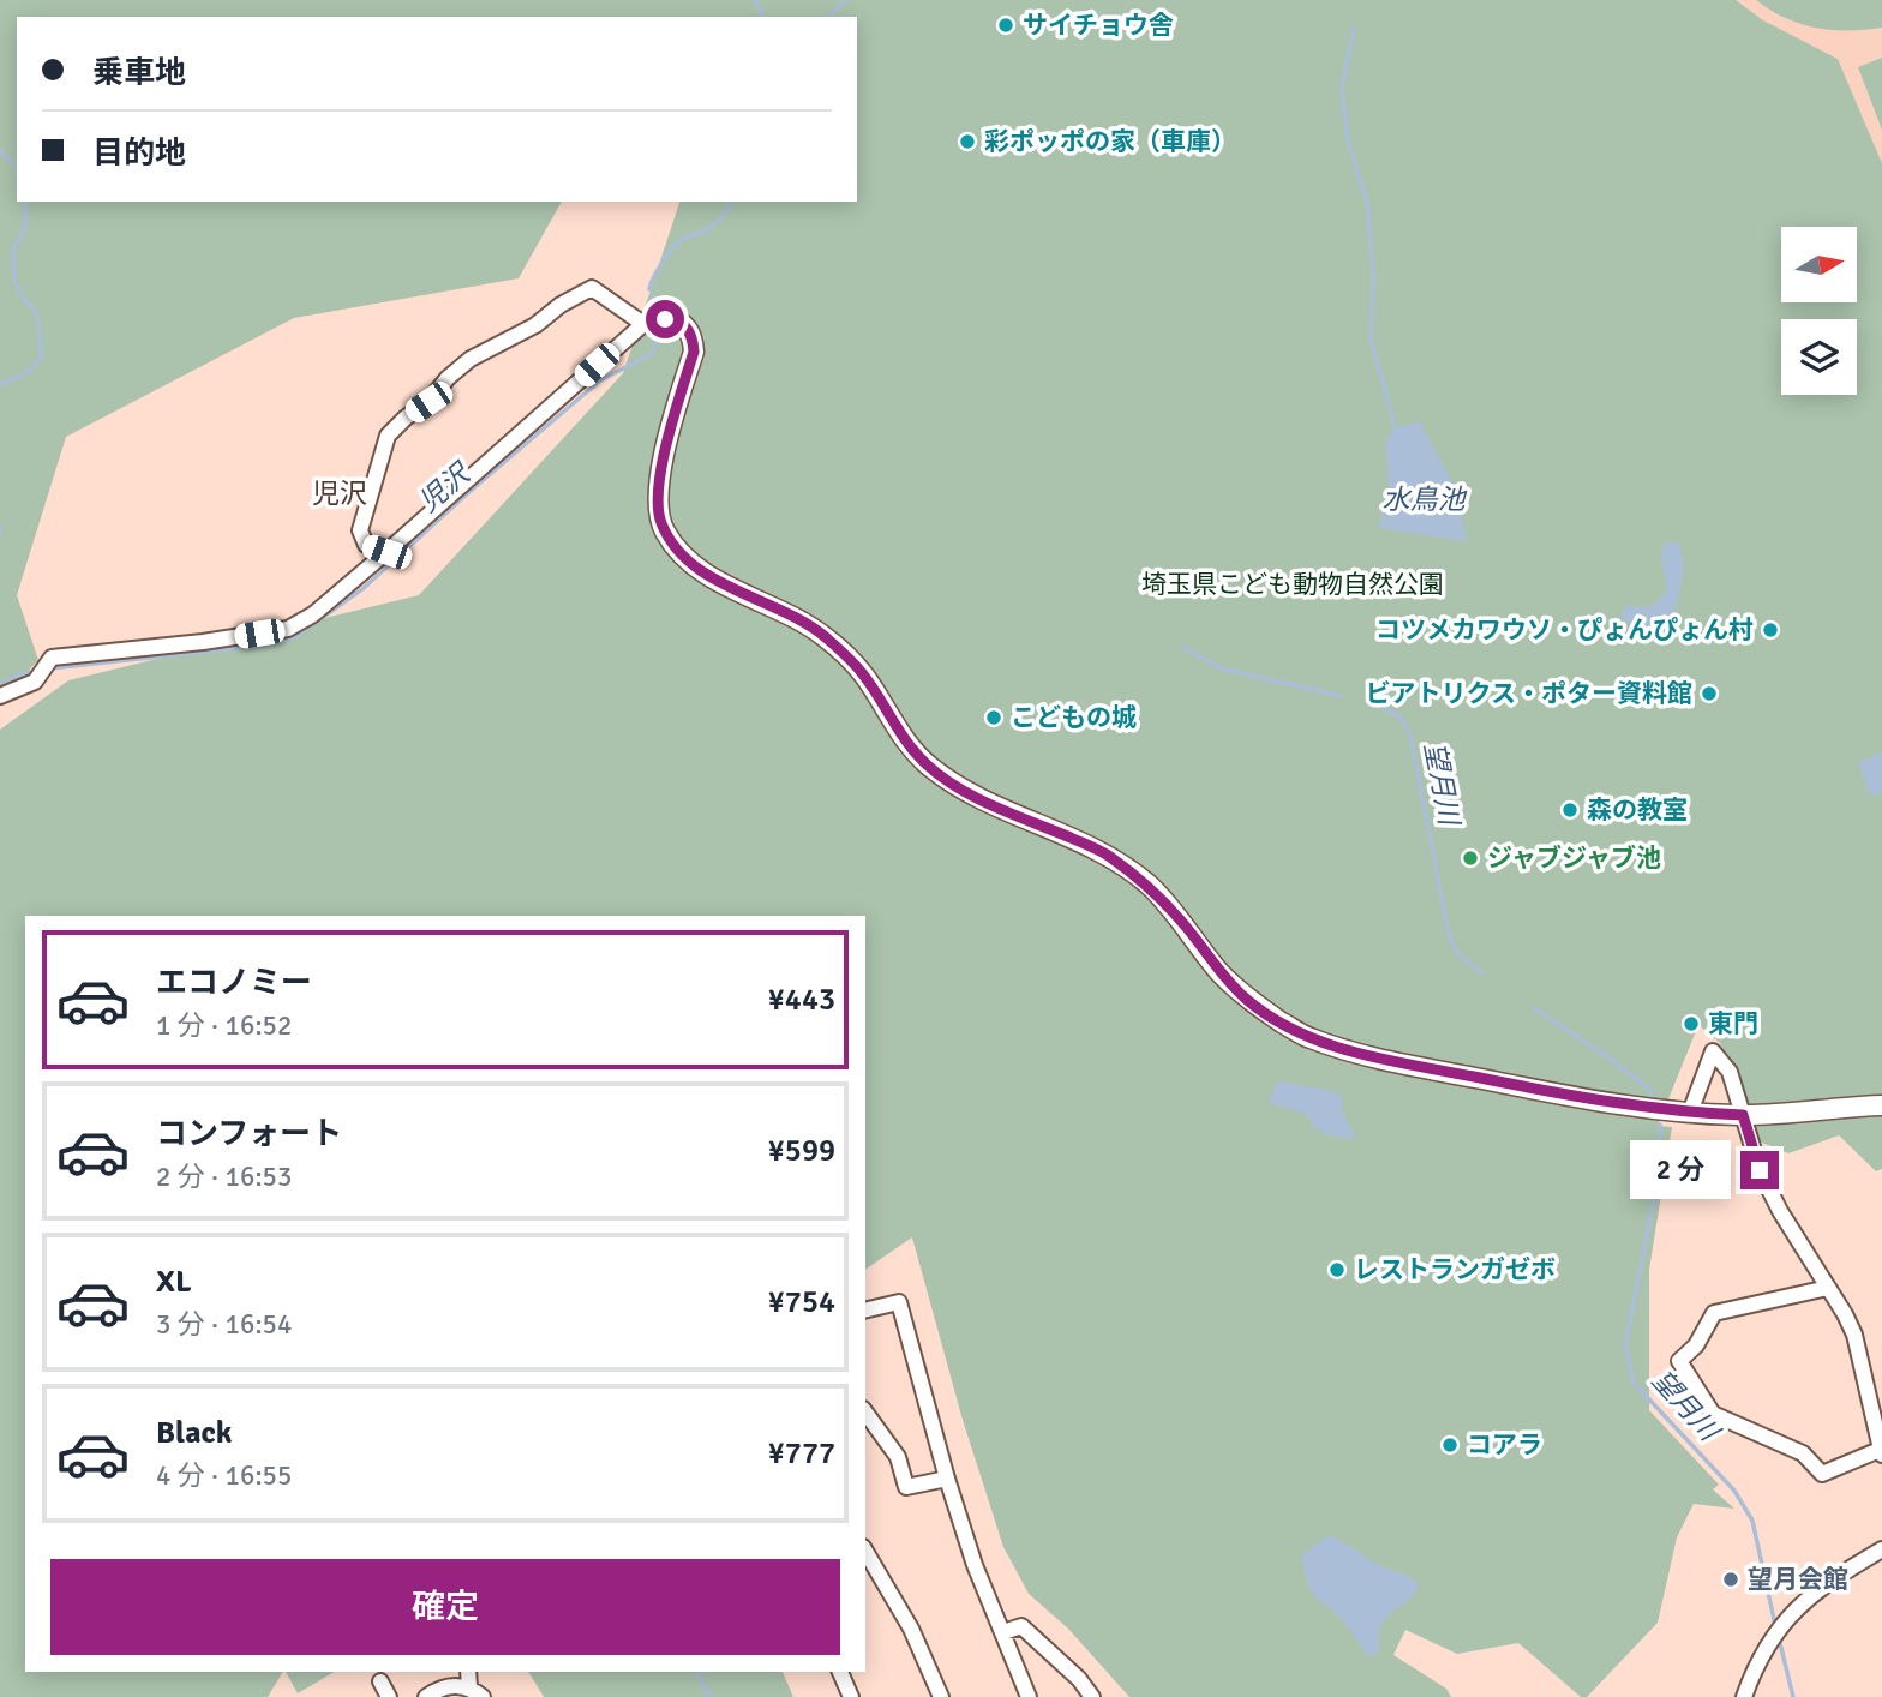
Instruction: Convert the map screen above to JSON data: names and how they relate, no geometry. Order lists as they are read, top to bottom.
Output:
{
  "districts": ["児沢"],
  "water": ["児沢", "水鳥池", "望月川"],
  "parks": ["埼玉県こども動物自然公園"],
  "places": [
    "サイチョウ舎",
    "彩ポッポの家（車庫）",
    "コツメカワウソ・ぴょんぴょん村",
    "ビアトリクス・ポター資料館",
    "こどもの城",
    "森の教室",
    "ジャブジャブ池",
    "東門",
    "レストランガゼボ",
    "コアラ",
    "望月会館"
  ],
  "north": "right",
  "page": {
    "banner": ["乗車地", "目的地"],
    "list": [
      {
        "name": "エコノミー",
        "note": "1 分 · 16:52",
        "value": "¥443"
      },
      {
        "name": "コンフォート",
        "note": "2 分 · 16:53",
        "value": "¥599"
      },
      {
        "name": "XL",
        "note": "3 分 · 16:54",
        "value": "¥754"
      },
      {
        "name": "Black",
        "note": "4 分 · 16:55",
        "value": "¥777"
      }
    ],
    "bubble": "2 分",
    "buttons": "確定"
  }
}
